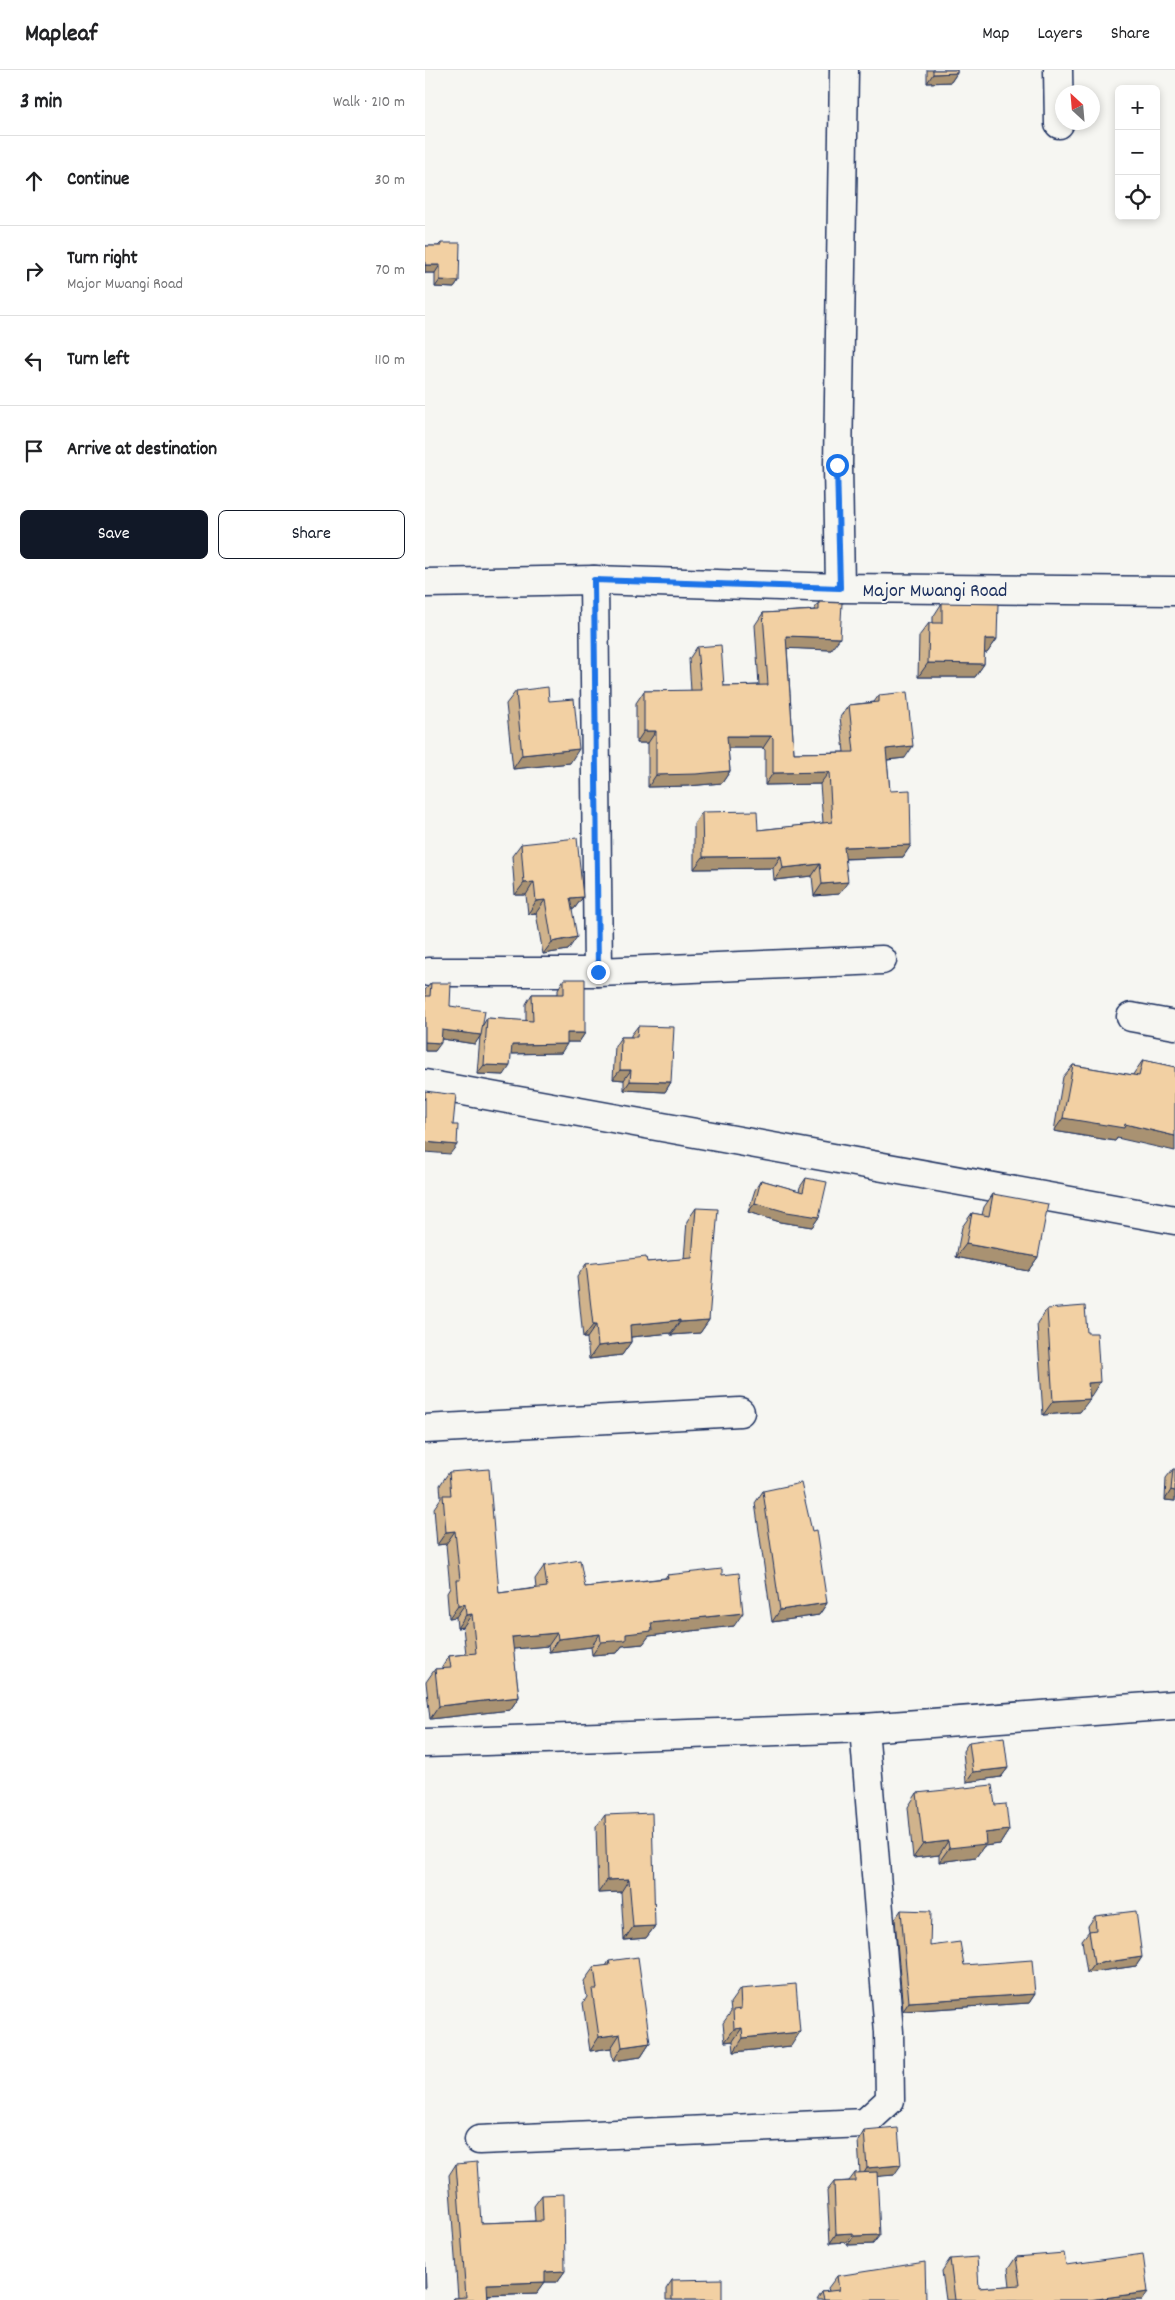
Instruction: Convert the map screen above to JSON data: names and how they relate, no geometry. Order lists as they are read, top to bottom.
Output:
{
  "streets": {
    "street": ["Major Mwangi Road"]
  },
  "north": "top left",
  "page": {
    "header": "Mapleaf",
    "nav": ["Map", "Layers", "Share"],
    "heading": ["3 min", "Walk · 210 m"],
    "map_buttons": ["+", "−"],
    "list": [
      ["Continue", "30 m"],
      ["Turn right", "Major Mwangi Road", "70 m"],
      ["Turn left", "110 m"],
      "Arrive at destination"
    ],
    "buttons": ["Save", "Share"]
  }
}
